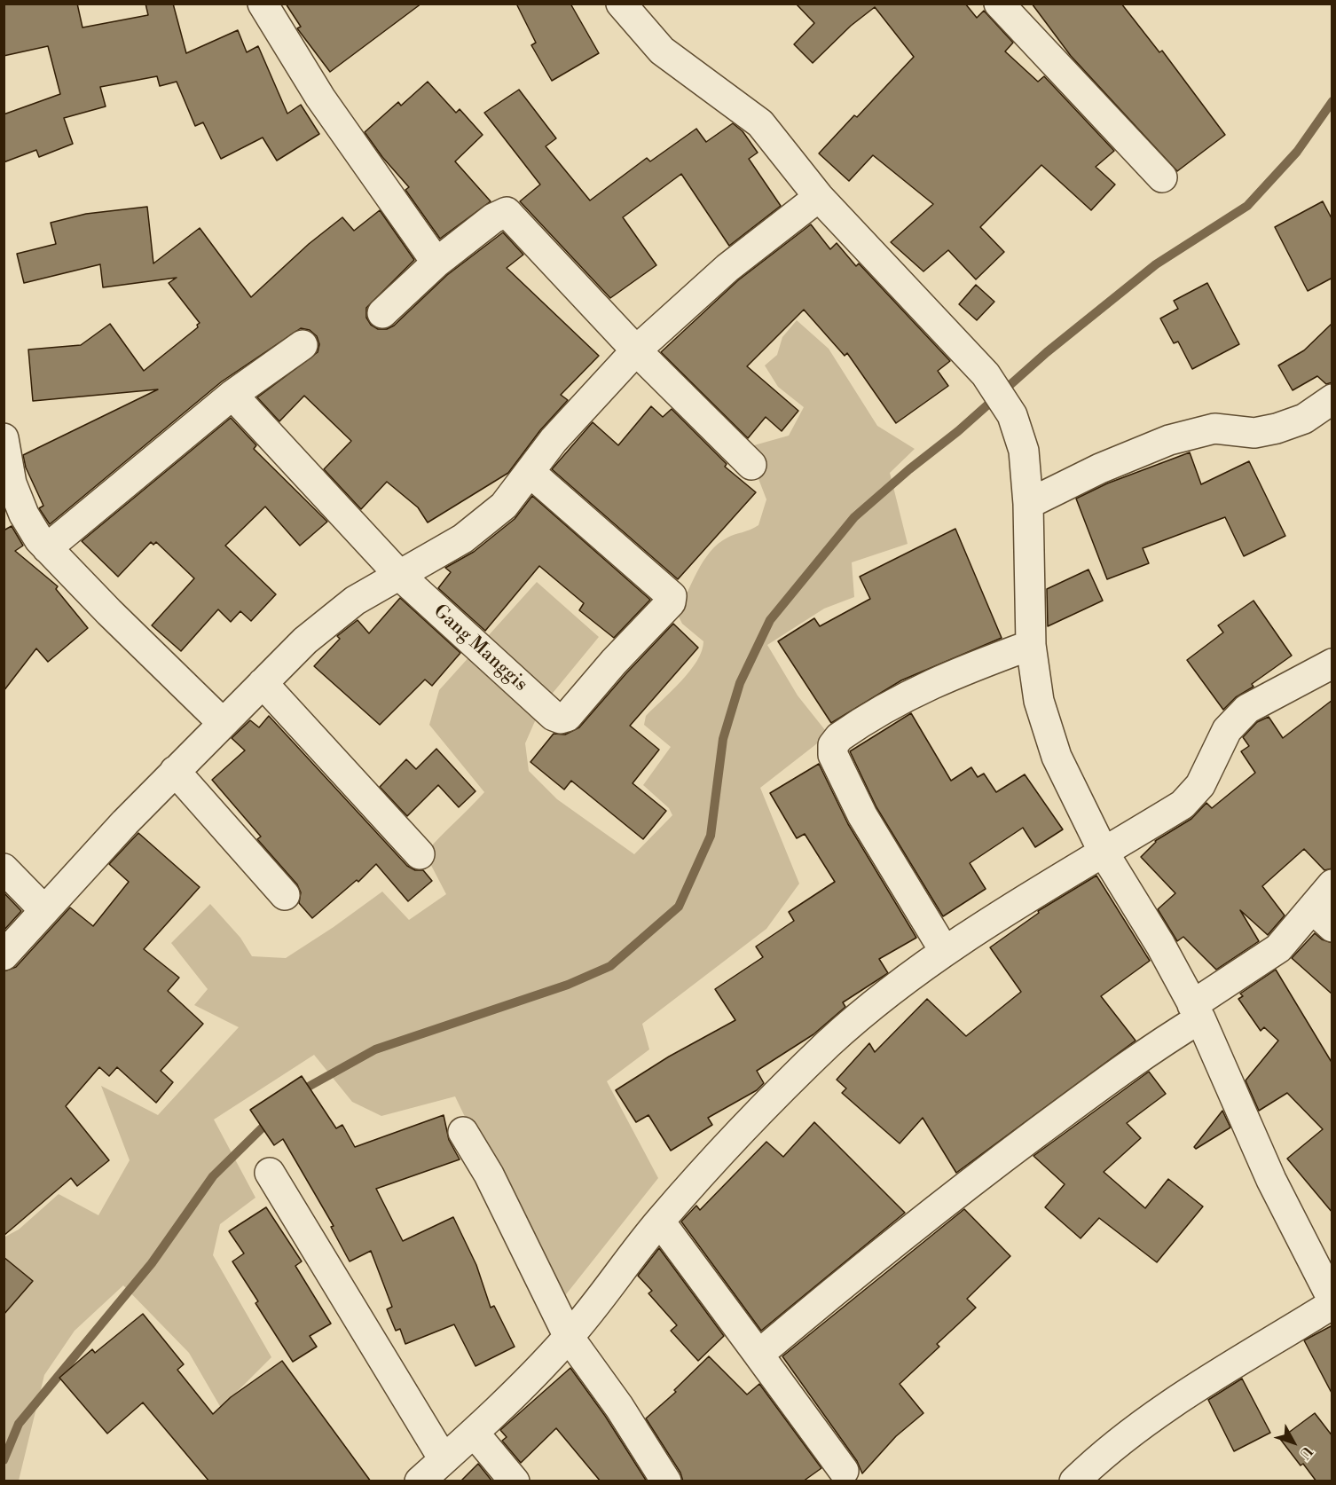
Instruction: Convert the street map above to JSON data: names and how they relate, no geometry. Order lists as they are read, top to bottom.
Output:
{
  "streets": {
    "street": ["Gang Manggis"]
  },
  "north": "bottom right"
}
